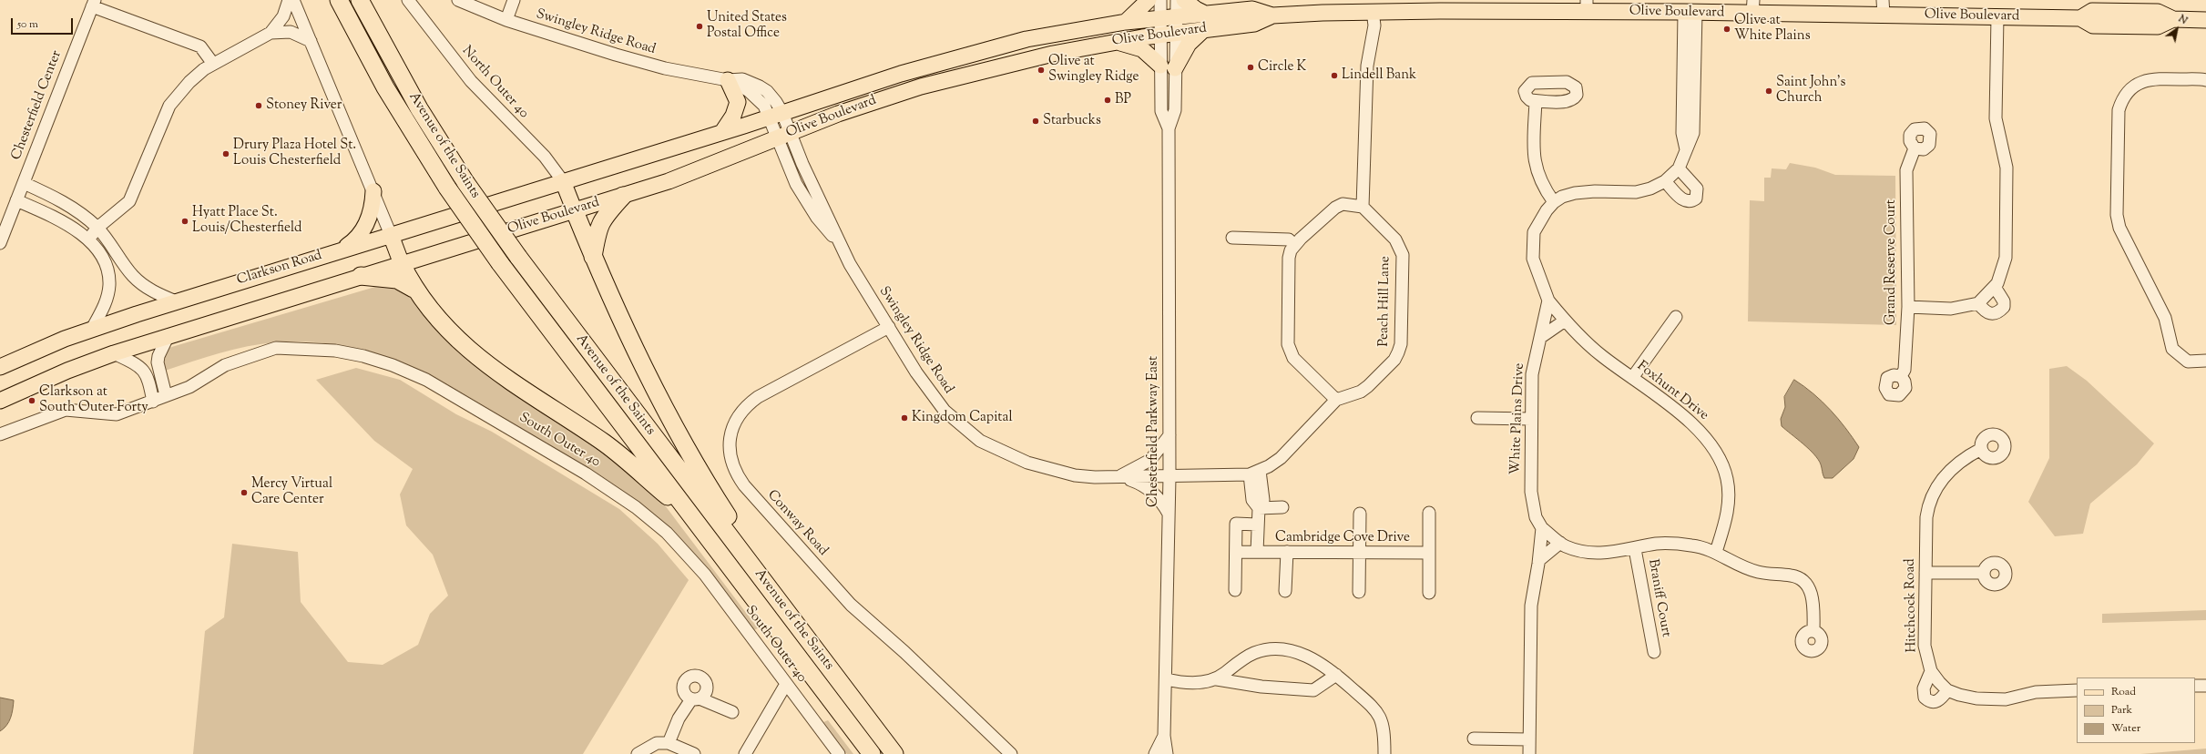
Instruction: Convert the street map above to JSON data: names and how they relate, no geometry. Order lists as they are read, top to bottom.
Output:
{
  "streets": {
    "highway": ["Avenue of the Saints"],
    "main road": ["Olive Boulevard", "Clarkson Road"],
    "street": [
      "Swingley Ridge Road",
      "North Outer 40",
      "Chesterfield Center",
      "Grand Reserve Court",
      "Peach Hill Lane",
      "Foxhunt Drive",
      "White Plains Drive",
      "Chesterfield Parkway East",
      "South Outer 40",
      "Conway Road",
      "Cambridge Cove Drive",
      "Braniff Court",
      "Hitchcock Road"
    ]
  },
  "crossings": [
    ["Olive Boulevard", "Swingley Ridge Road"],
    ["Olive Boulevard", "North Outer 40"],
    ["Olive Boulevard", "Clarkson Road"],
    ["Olive Boulevard", "Chesterfield Parkway East"],
    ["Swingley Ridge Road", "Peach Hill Lane"],
    ["Swingley Ridge Road", "Chesterfield Parkway East"],
    ["Swingley Ridge Road", "Conway Road"],
    ["North Outer 40", "Clarkson Road"],
    ["Peach Hill Lane", "Chesterfield Parkway East"],
    ["Foxhunt Drive", "White Plains Drive"]
  ],
  "places": [
    "United States Postal Office",
    "Olive at White Plains",
    "Circle K",
    "Olive at Swingley Ridge",
    "Lindell Bank",
    "Saint John's Church",
    "BP",
    "Stoney River",
    "Starbucks",
    "Drury Plaza Hotel St. Louis Chesterfield",
    "Hyatt Place St. Louis/Chesterfield",
    "Clarkson at South Outer Forty",
    "Kingdom Capital",
    "Mercy Virtual Care Center"
  ],
  "legend": ["Road", "Park", "Water"],
  "scale_bar": "50 m",
  "north": "top right"
}
